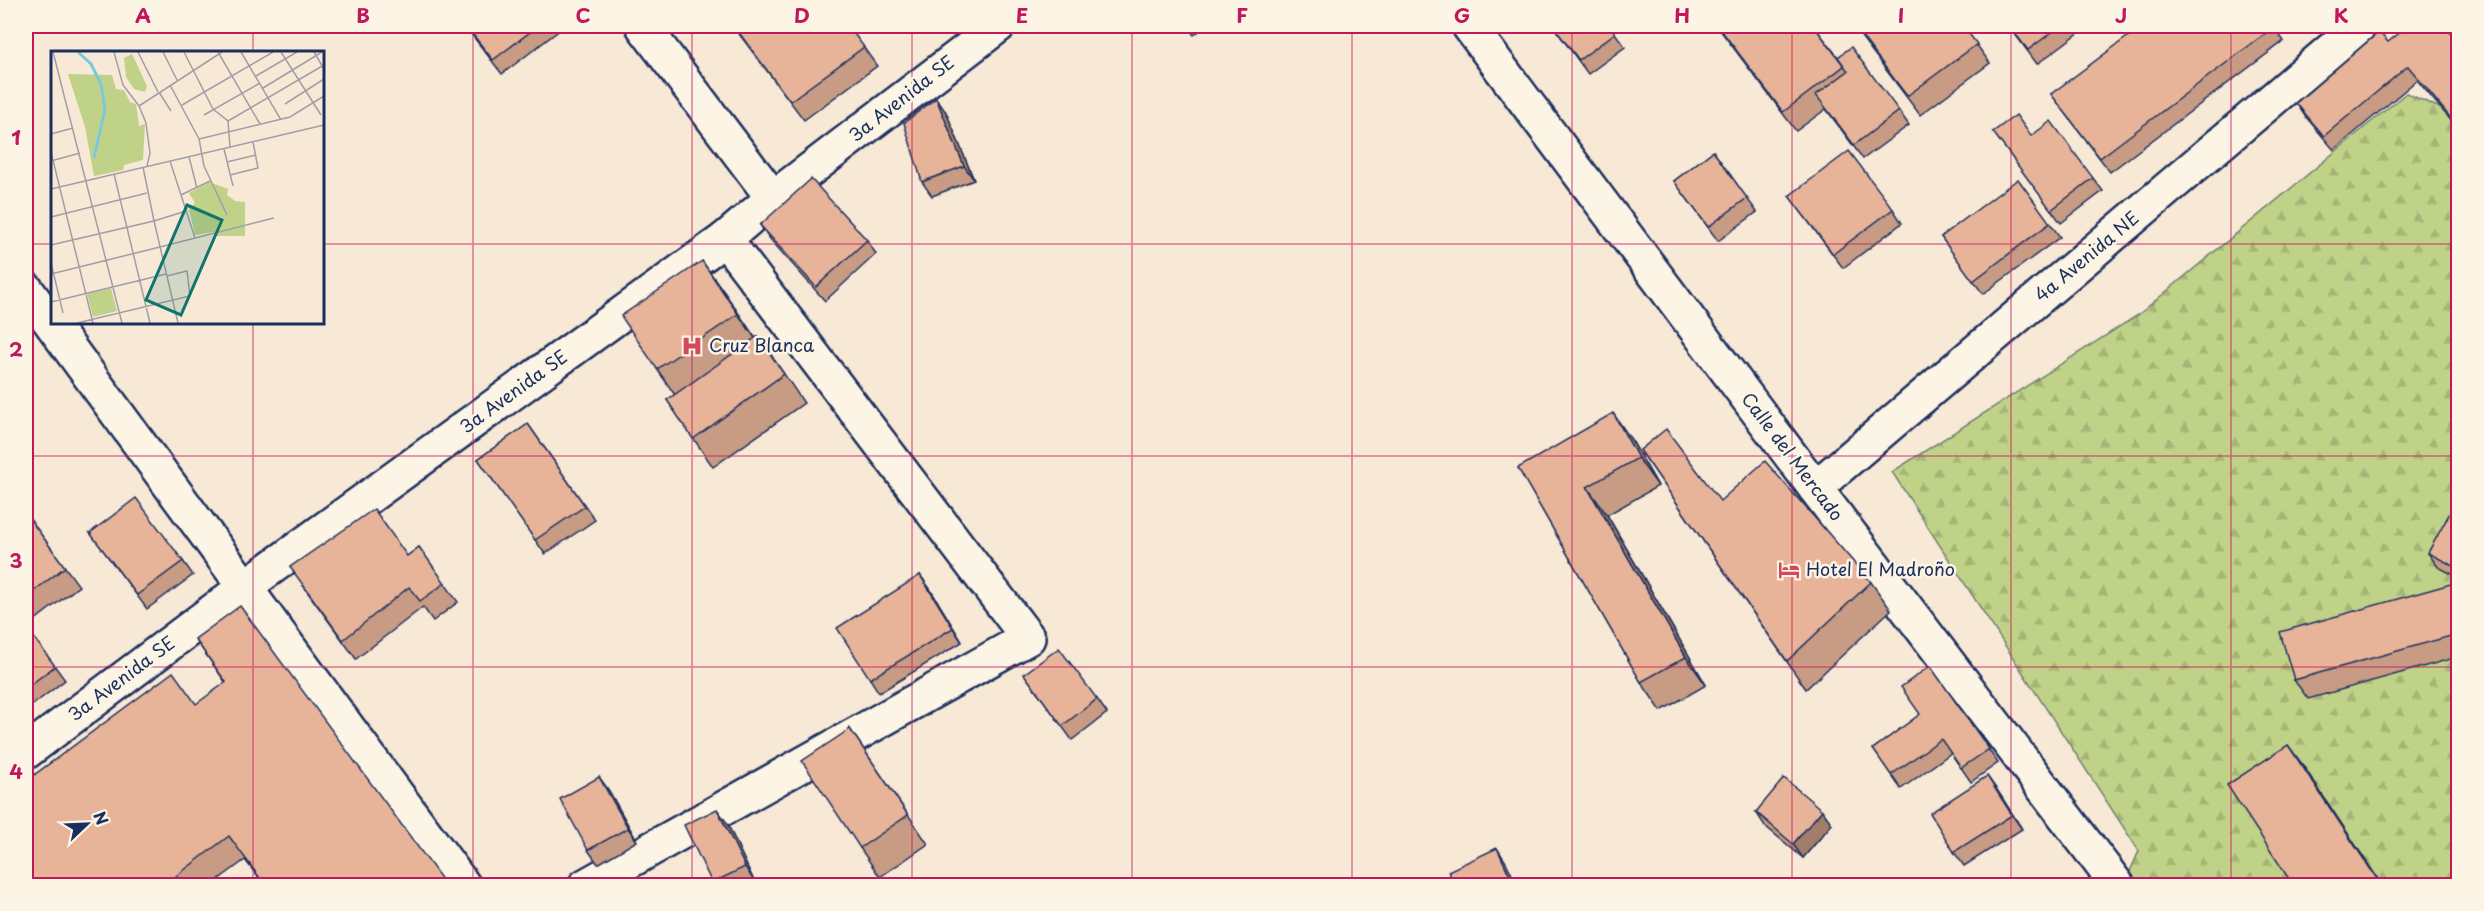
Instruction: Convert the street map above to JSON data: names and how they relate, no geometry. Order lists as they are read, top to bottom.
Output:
{
  "streets": {
    "main road": ["3a Avenida SE", "4a Avenida NE", "Calle del Mercado"]
  },
  "crossings": [
    ["4a Avenida NE", "Calle del Mercado"]
  ],
  "places": {
    "hospital": ["Cruz Blanca"],
    "hotel": ["Hotel El Madroño"]
  },
  "north": "top right",
  "grid": {
    "columns": [
      "A",
      "B",
      "C",
      "D",
      "E",
      "F",
      "G",
      "H",
      "I",
      "J",
      "K"
    ],
    "rows": [
      "1",
      "2",
      "3",
      "4"
    ]
  }
}
